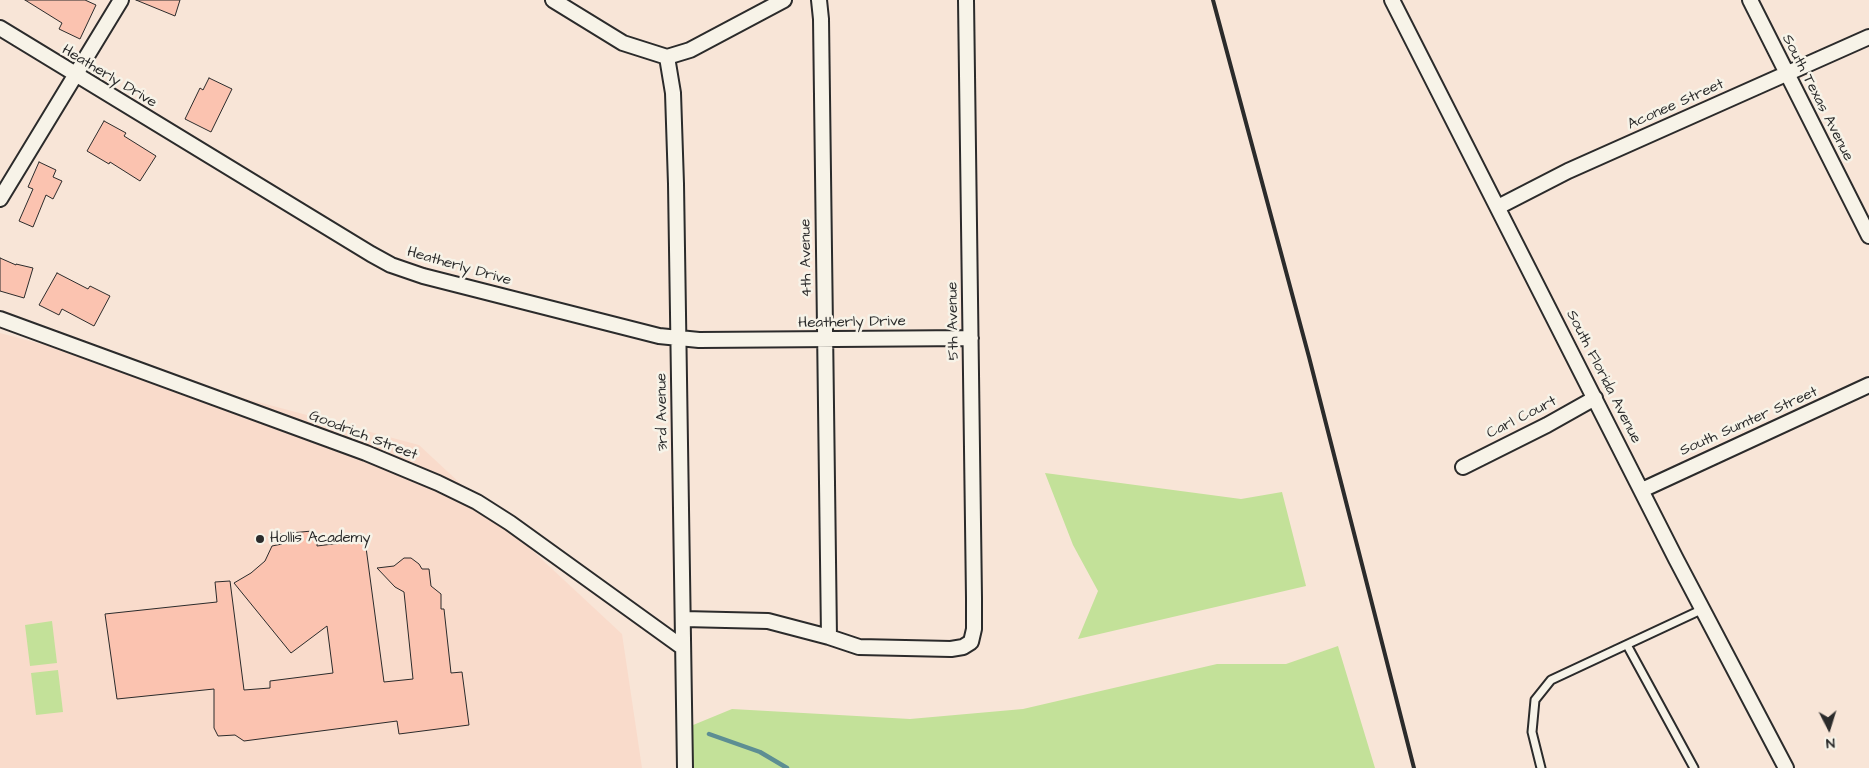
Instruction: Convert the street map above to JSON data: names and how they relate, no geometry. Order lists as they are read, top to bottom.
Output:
{
  "streets": {
    "street": [
      "Heatherly Drive",
      "South Texas Avenue",
      "Aconee Street",
      "4th Avenue",
      "5th Avenue",
      "South Florida Avenue",
      "3rd Avenue",
      "Carl Court",
      "South Sumter Street",
      "Goodrich Street"
    ]
  },
  "crossings": [
    ["Heatherly Drive", "4th Avenue"],
    ["Heatherly Drive", "5th Avenue"],
    ["Heatherly Drive", "3rd Avenue"],
    ["South Texas Avenue", "Aconee Street"],
    ["Aconee Street", "South Florida Avenue"],
    ["4th Avenue", "5th Avenue"],
    ["South Florida Avenue", "Carl Court"],
    ["South Florida Avenue", "South Sumter Street"],
    ["3rd Avenue", "Goodrich Street"]
  ],
  "places": ["Hollis Academy"],
  "north": "bottom"
}
